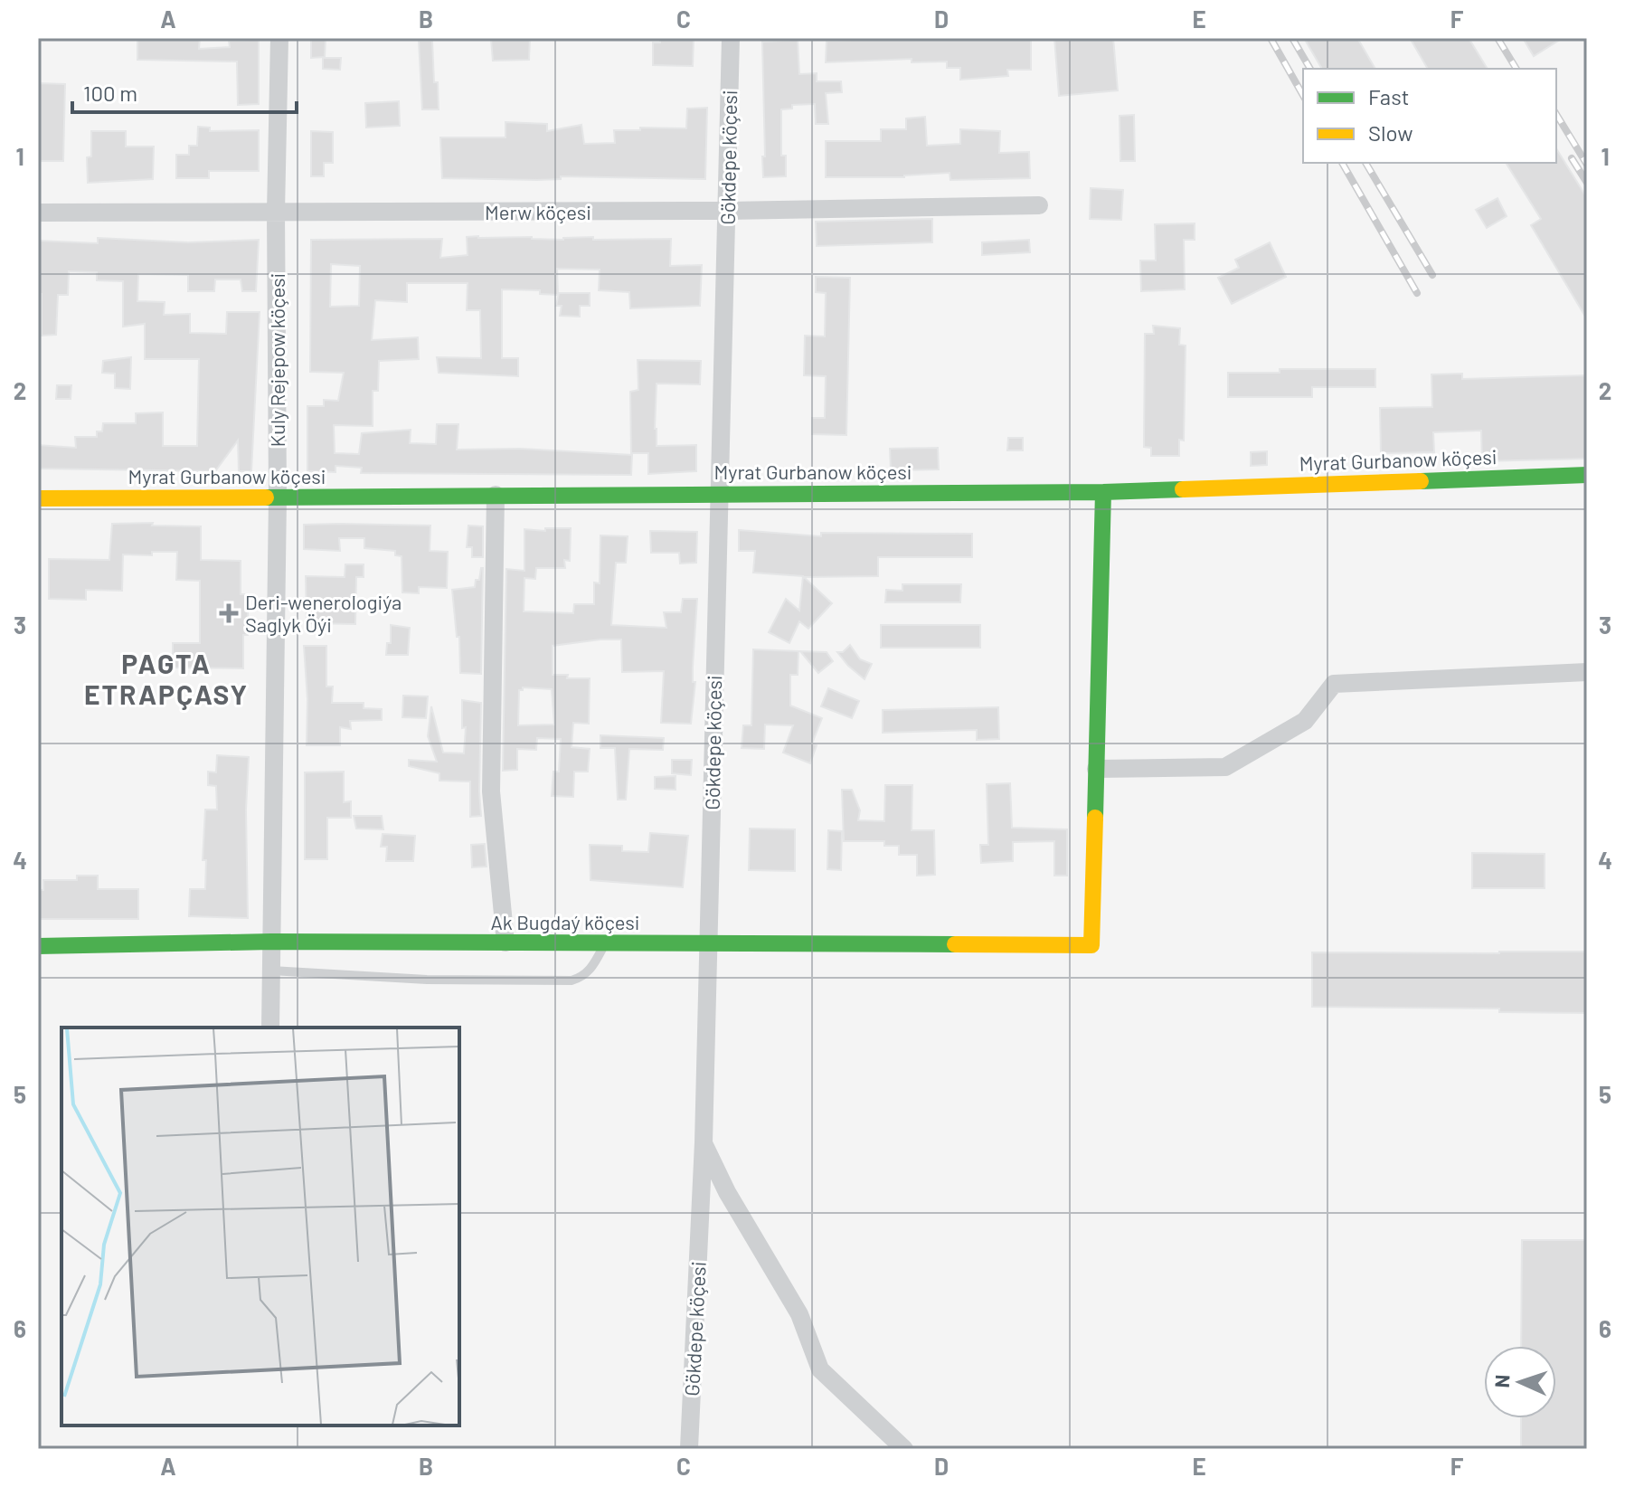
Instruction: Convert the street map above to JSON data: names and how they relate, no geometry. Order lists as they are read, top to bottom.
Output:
{
  "streets": {
    "street": [
      "Gökdepe köçesi",
      "Merw köçesi",
      "Kuly Rejepow köçesi",
      "Myrat Gurbanow köçesi",
      "Ak Bugdaý köçesi"
    ]
  },
  "crossings": [
    ["Gökdepe köçesi", "Merw köçesi"],
    ["Gökdepe köçesi", "Myrat Gurbanow köçesi"],
    ["Gökdepe köçesi", "Ak Bugdaý köçesi"],
    ["Merw köçesi", "Kuly Rejepow köçesi"],
    ["Kuly Rejepow köçesi", "Myrat Gurbanow köçesi"],
    ["Kuly Rejepow köçesi", "Ak Bugdaý köçesi"]
  ],
  "districts": ["PAGTA ETRAPÇASY"],
  "places": {
    "health": ["Deri-wenerologiýa Saglyk Öýi"]
  },
  "legend": ["Fast", "Slow"],
  "scale_bar": "100 m",
  "north": "left",
  "grid": {
    "columns": [
      "A",
      "B",
      "C",
      "D",
      "E",
      "F"
    ],
    "rows": [
      "1",
      "2",
      "3",
      "4",
      "5",
      "6"
    ]
  }
}
